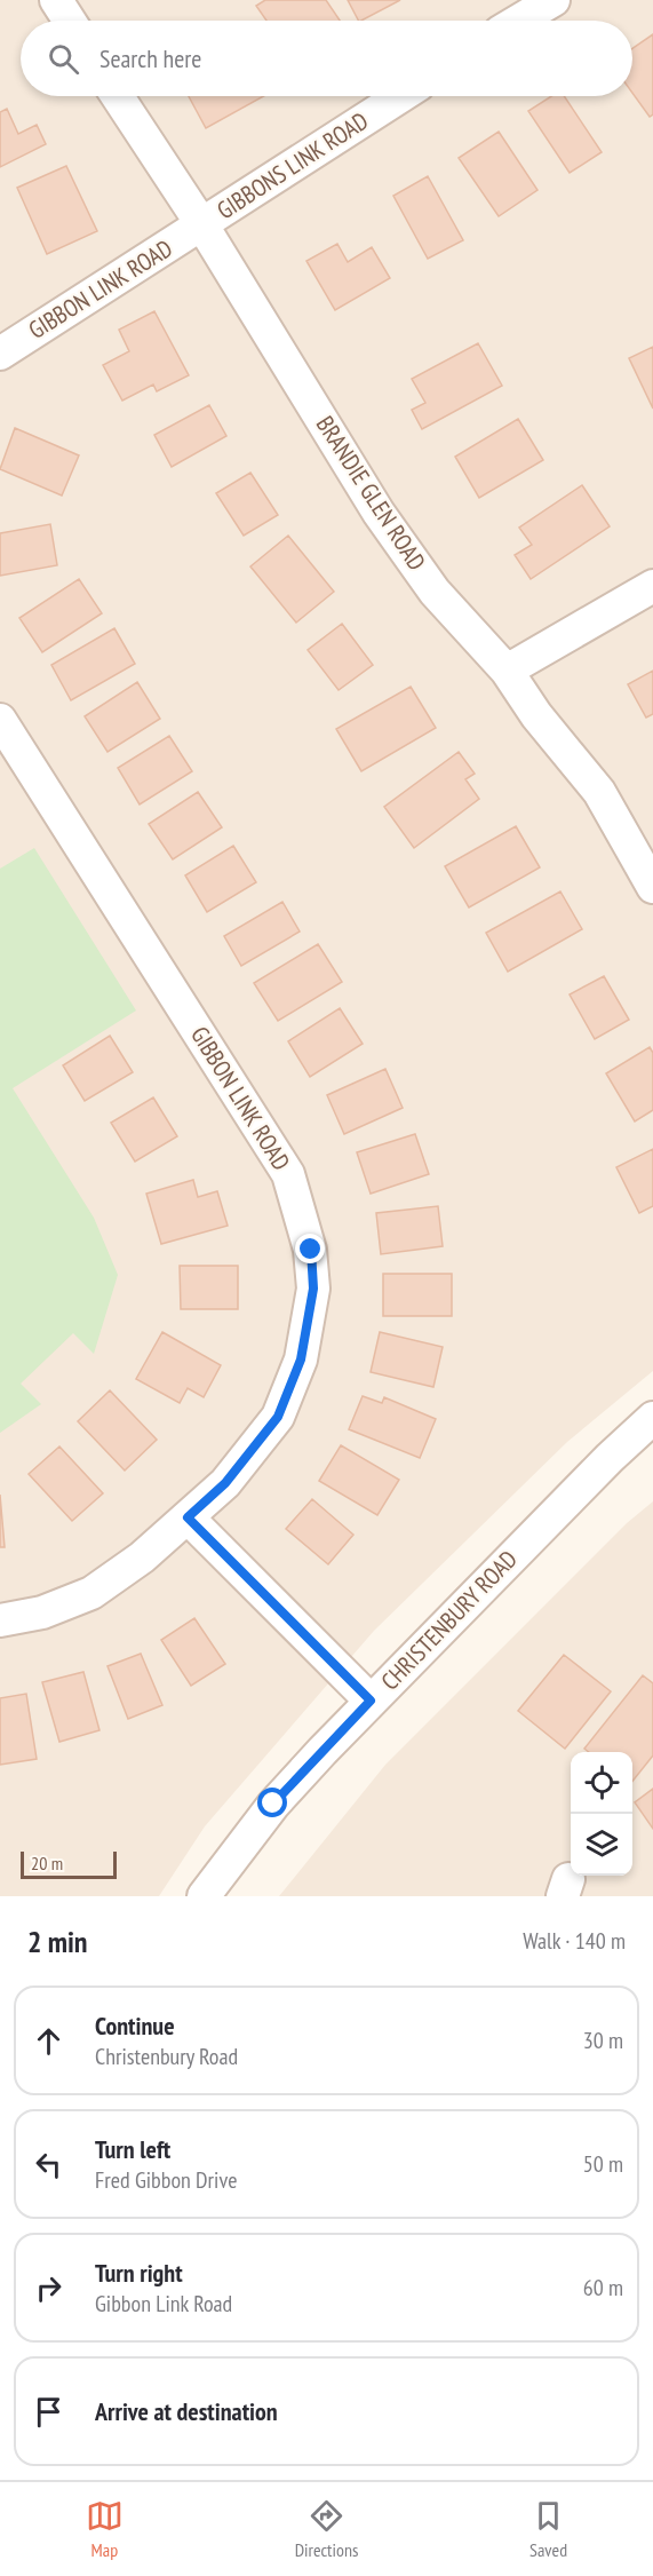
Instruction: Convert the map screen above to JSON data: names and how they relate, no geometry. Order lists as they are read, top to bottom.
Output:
{
  "streets": {
    "street": [
      "GIBBONS LINK ROAD",
      "GIBBON LINK ROAD",
      "BRANDIE GLEN ROAD",
      "CHRISTENBURY ROAD"
    ]
  },
  "crossings": [
    ["GIBBONS LINK ROAD", "GIBBON LINK ROAD"],
    ["GIBBONS LINK ROAD", "BRANDIE GLEN ROAD"],
    ["GIBBON LINK ROAD", "BRANDIE GLEN ROAD"]
  ],
  "scale_bar": "20 m",
  "page": {
    "search": "Search here",
    "scale": "20 m",
    "heading": ["2 min", "Walk · 140 m"],
    "list": [
      ["Continue", "Christenbury Road", "30 m"],
      ["Turn left", "Fred Gibbon Drive", "50 m"],
      ["Turn right", "Gibbon Link Road", "60 m"],
      "Arrive at destination"
    ],
    "nav": ["Map", "Directions", "Saved"]
  }
}
